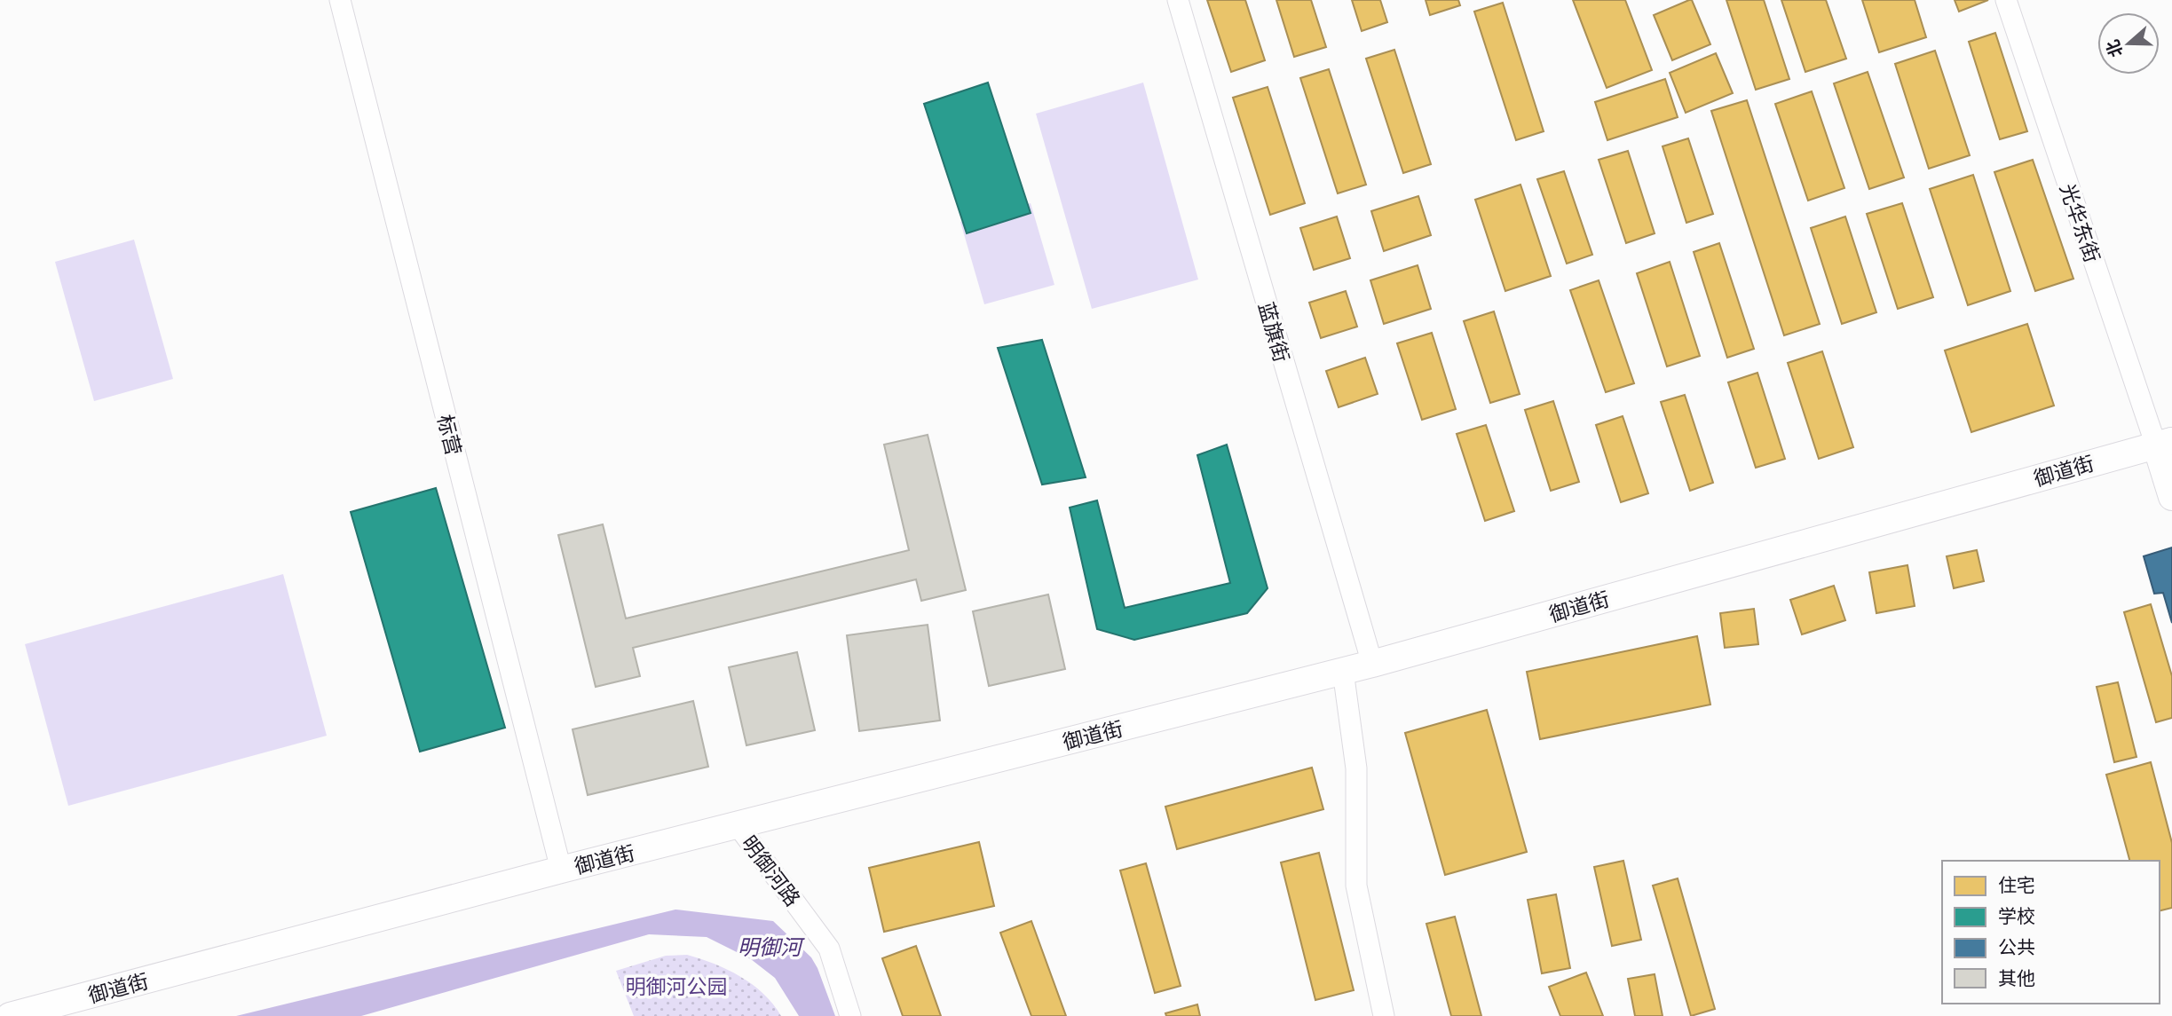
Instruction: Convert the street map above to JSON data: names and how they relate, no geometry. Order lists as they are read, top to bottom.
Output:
{
  "streets": {
    "main road": ["御道街"],
    "street": [
      "光华东街",
      "蓝旗街",
      "标营",
      "明御河路"
    ]
  },
  "crossings": [
    ["光华东街", "御道街"],
    ["蓝旗街", "御道街"],
    ["标营", "御道街"],
    ["御道街", "明御河路"]
  ],
  "water": ["明御河"],
  "parks": ["明御河公园"],
  "legend": [
    "住宅",
    "学校",
    "公共",
    "其他"
  ],
  "north": "left"
}
